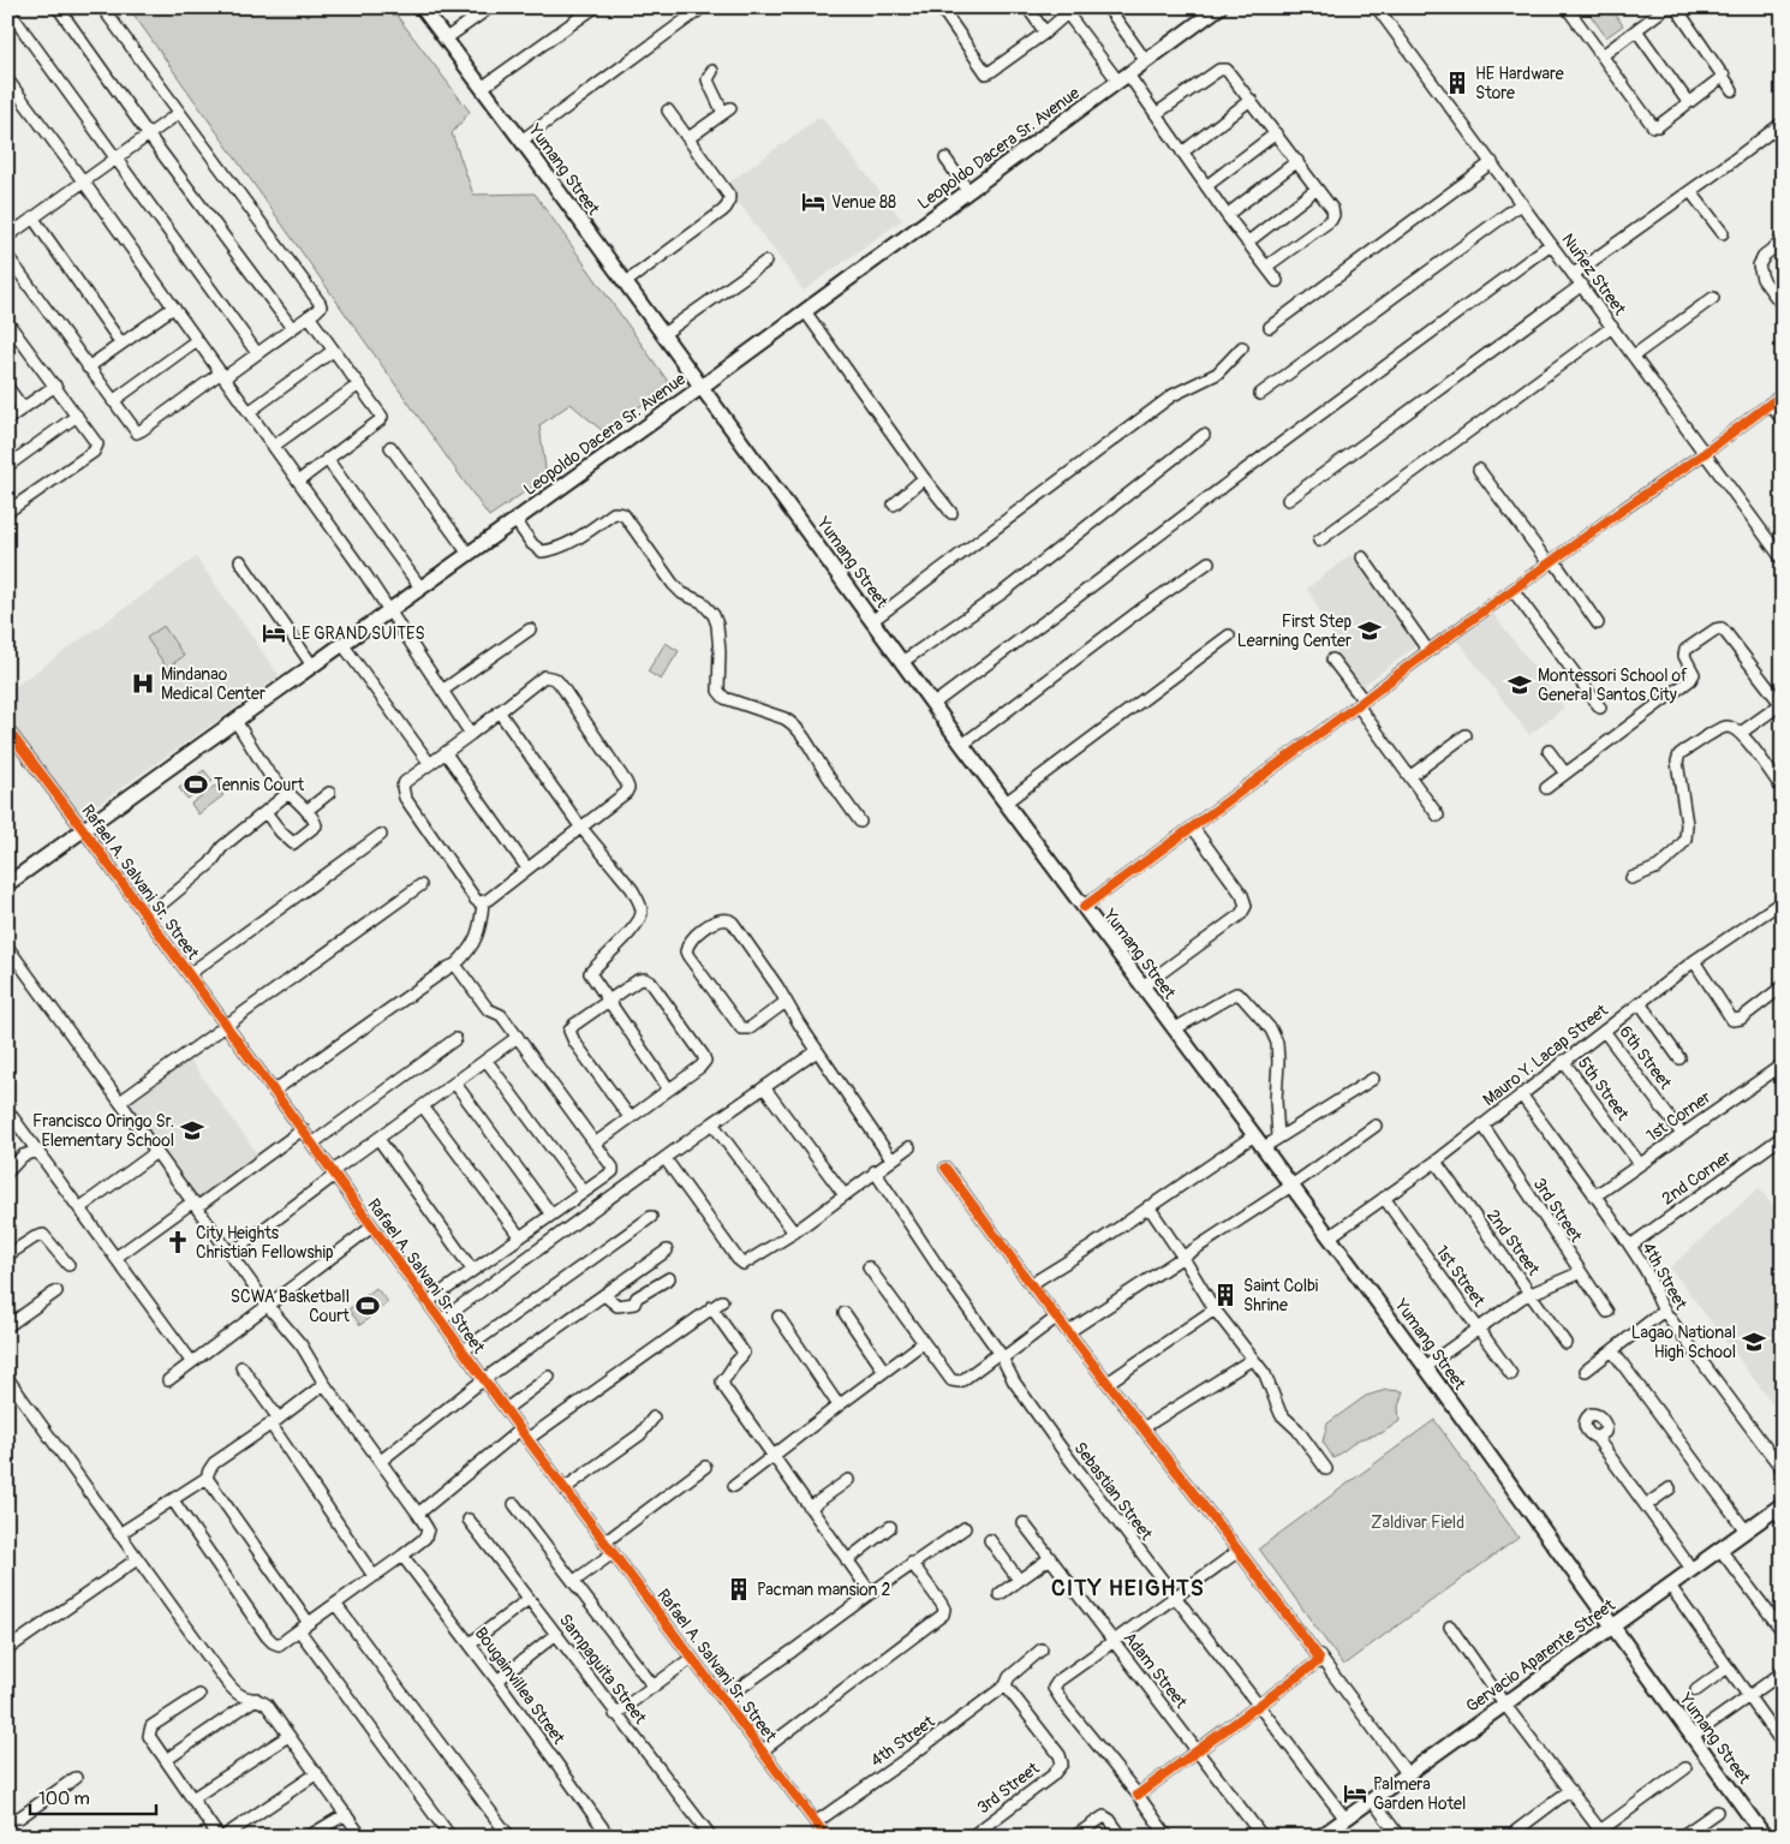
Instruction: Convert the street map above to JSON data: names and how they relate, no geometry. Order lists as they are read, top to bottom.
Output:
{
  "streets": {
    "main road": ["Leopoldo Dacera Sr. Avenue", "Yumang Street", "Gervacio Aparente Street"],
    "street": [
      "Nuñez Street",
      "Rafael A. Salvani Sr. Street",
      "Mauro Y. Lacap Street",
      "6th Street",
      "5th Street",
      "1st Corner",
      "2nd Corner",
      "3rd Street",
      "2nd Street",
      "1st Street",
      "4th Street",
      "Sebastian Street",
      "Sampaguita Street",
      "Adam Street",
      "Bougainvillea Street"
    ]
  },
  "crossings": [
    ["Leopoldo Dacera Sr. Avenue", "Yumang Street"],
    ["Leopoldo Dacera Sr. Avenue", "Rafael A. Salvani Sr. Street"],
    ["Yumang Street", "Mauro Y. Lacap Street"],
    ["Yumang Street", "Gervacio Aparente Street"],
    ["Rafael A. Salvani Sr. Street", "4th Street"],
    ["Mauro Y. Lacap Street", "6th Street"],
    ["Mauro Y. Lacap Street", "5th Street"],
    ["Mauro Y. Lacap Street", "3rd Street"],
    ["Mauro Y. Lacap Street", "2nd Street"],
    ["Mauro Y. Lacap Street", "1st Street"],
    ["Mauro Y. Lacap Street", "4th Street"],
    ["6th Street", "1st Corner"],
    ["5th Street", "1st Corner"],
    ["1st Corner", "4th Street"],
    ["2nd Corner", "4th Street"],
    ["3rd Street", "4th Street"],
    ["Sebastian Street", "Gervacio Aparente Street"]
  ],
  "districts": ["CITY HEIGHTS"],
  "parks": ["Zaldivar Field"],
  "places": {
    "building": ["HE Hardware Store", "Saint Colbi Shrine", "Pacman mansion 2"],
    "hotel": ["Venue 88", "LE GRAND SUITES", "Palmera Garden Hotel"],
    "school or university": [
      "First Step Learning Center",
      "Montessori School of General Santos City",
      "Francisco Oringo Sr. Elementary School",
      "Lagao National High School"
    ],
    "hospital": ["Mindanao Medical Center"],
    "sports": ["Tennis Court", "SCWA Basketball Court"],
    "church": ["City Heights Christian Fellowship"]
  },
  "scale_bar": "100 m"
}
